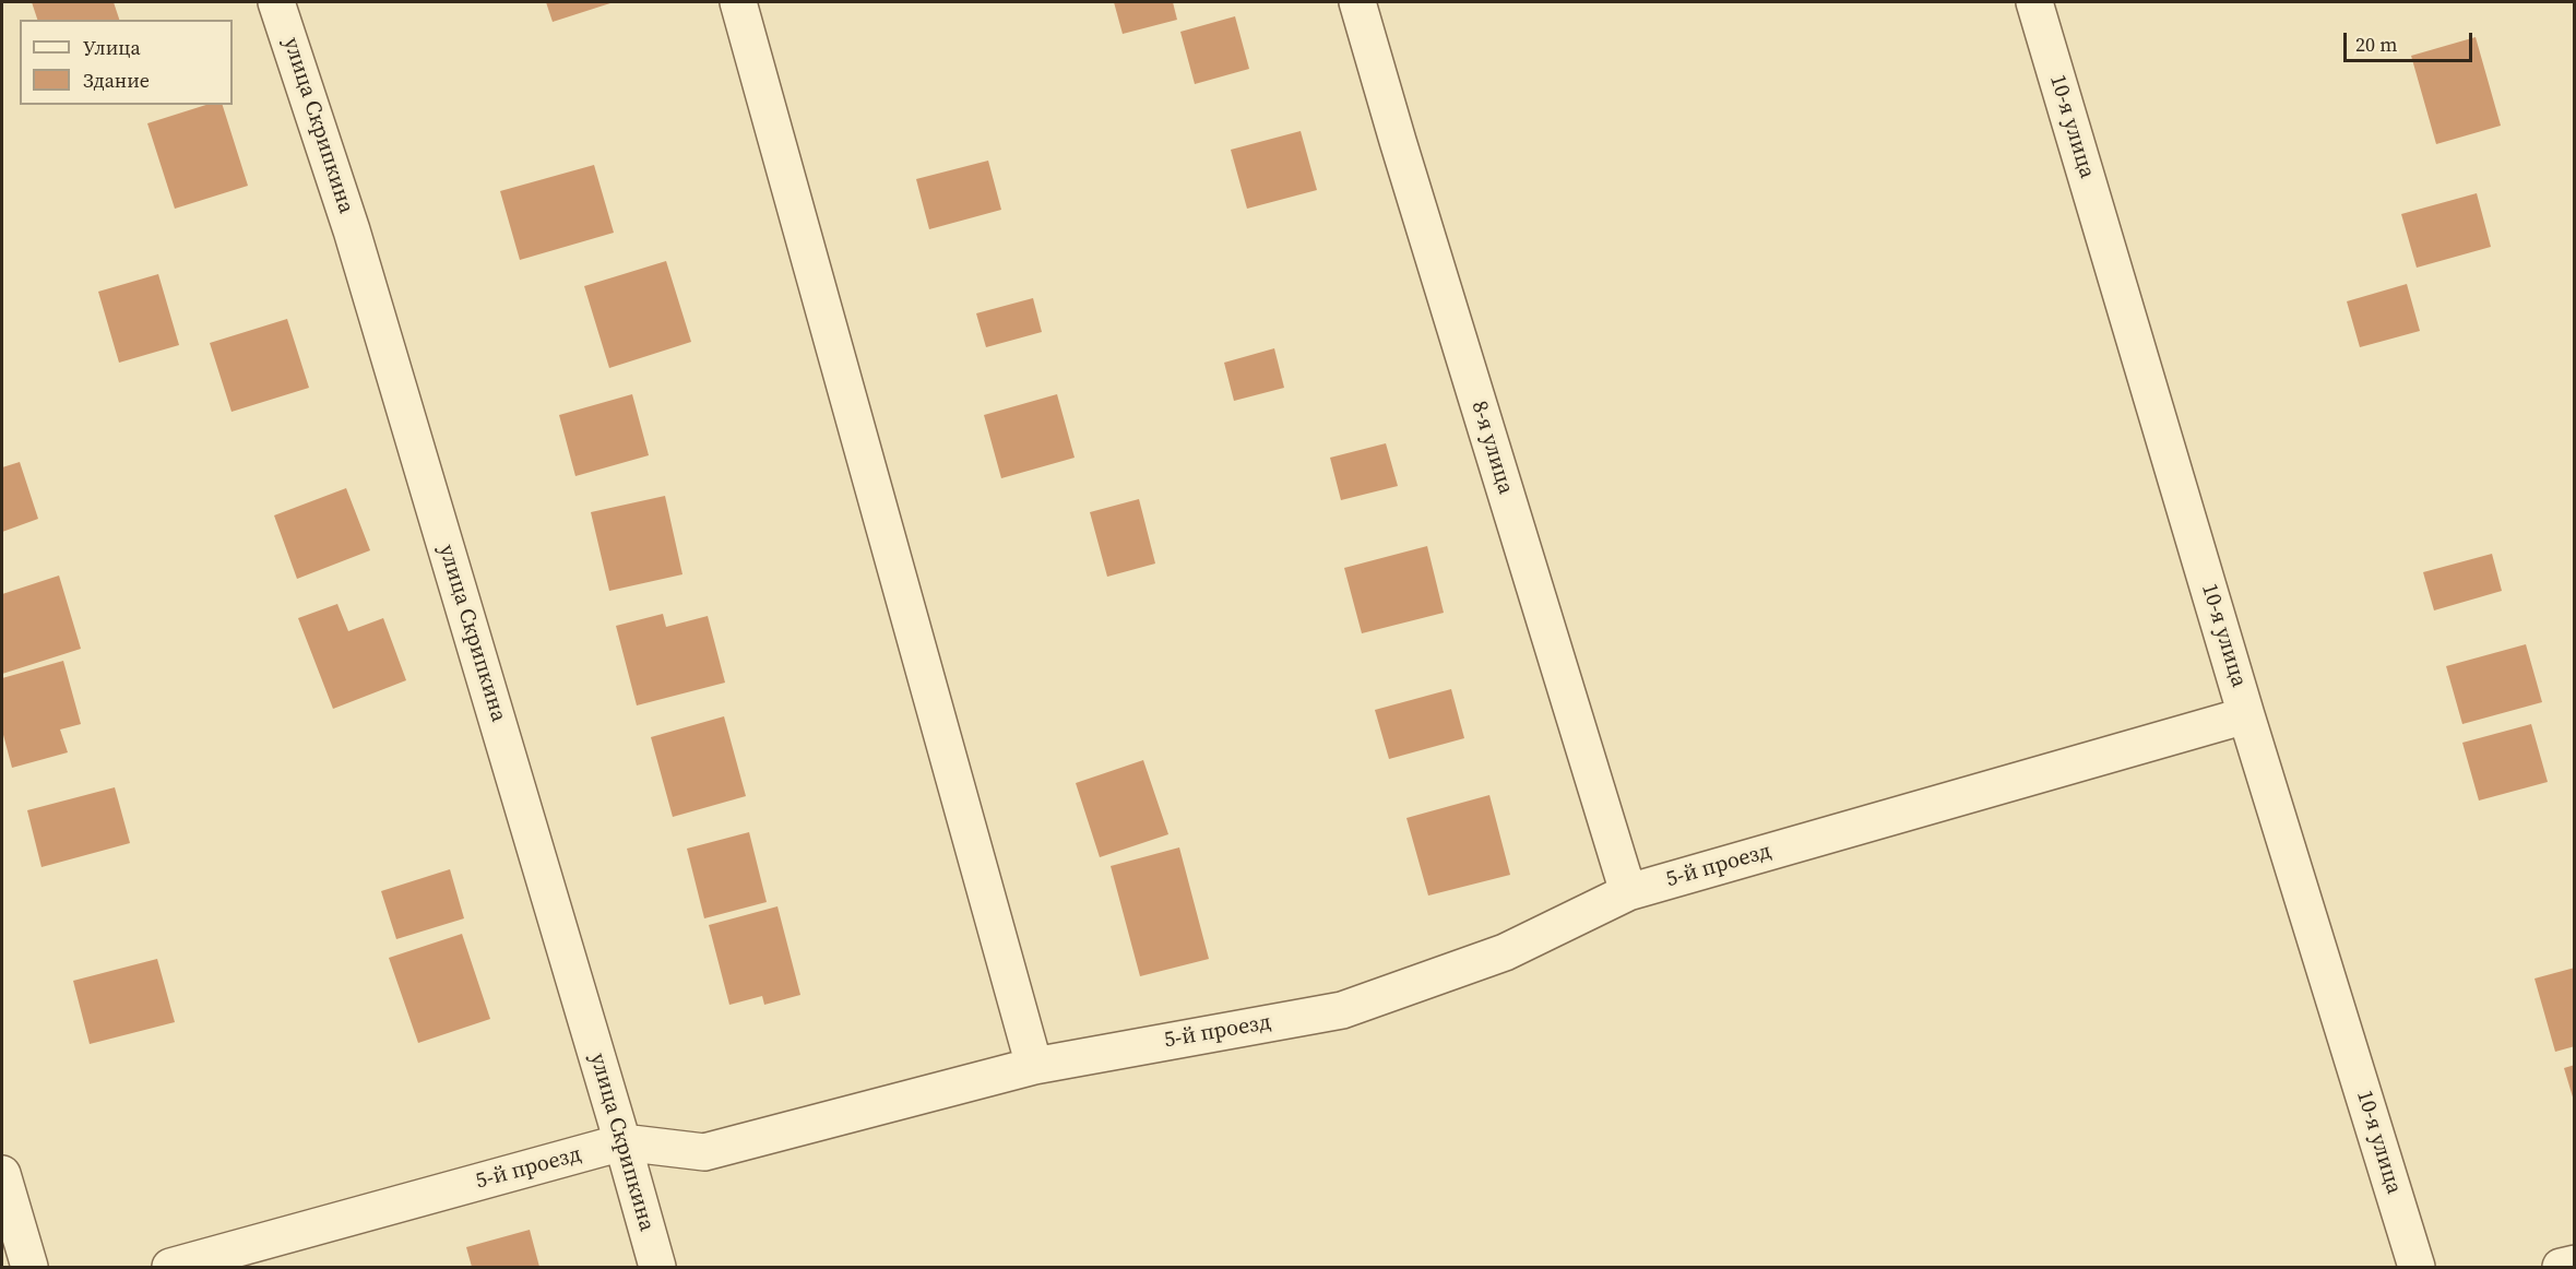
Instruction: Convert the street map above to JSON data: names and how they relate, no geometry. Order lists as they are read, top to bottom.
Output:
{
  "streets": {
    "street": [
      "улица Скрипкина",
      "10-я улица",
      "8-я улица",
      "5-й проезд"
    ]
  },
  "crossings": [
    ["улица Скрипкина", "5-й проезд"],
    ["10-я улица", "5-й проезд"],
    ["8-я улица", "5-й проезд"]
  ],
  "legend": ["Улица", "Здание"],
  "scale_bar": "20 m"
}
